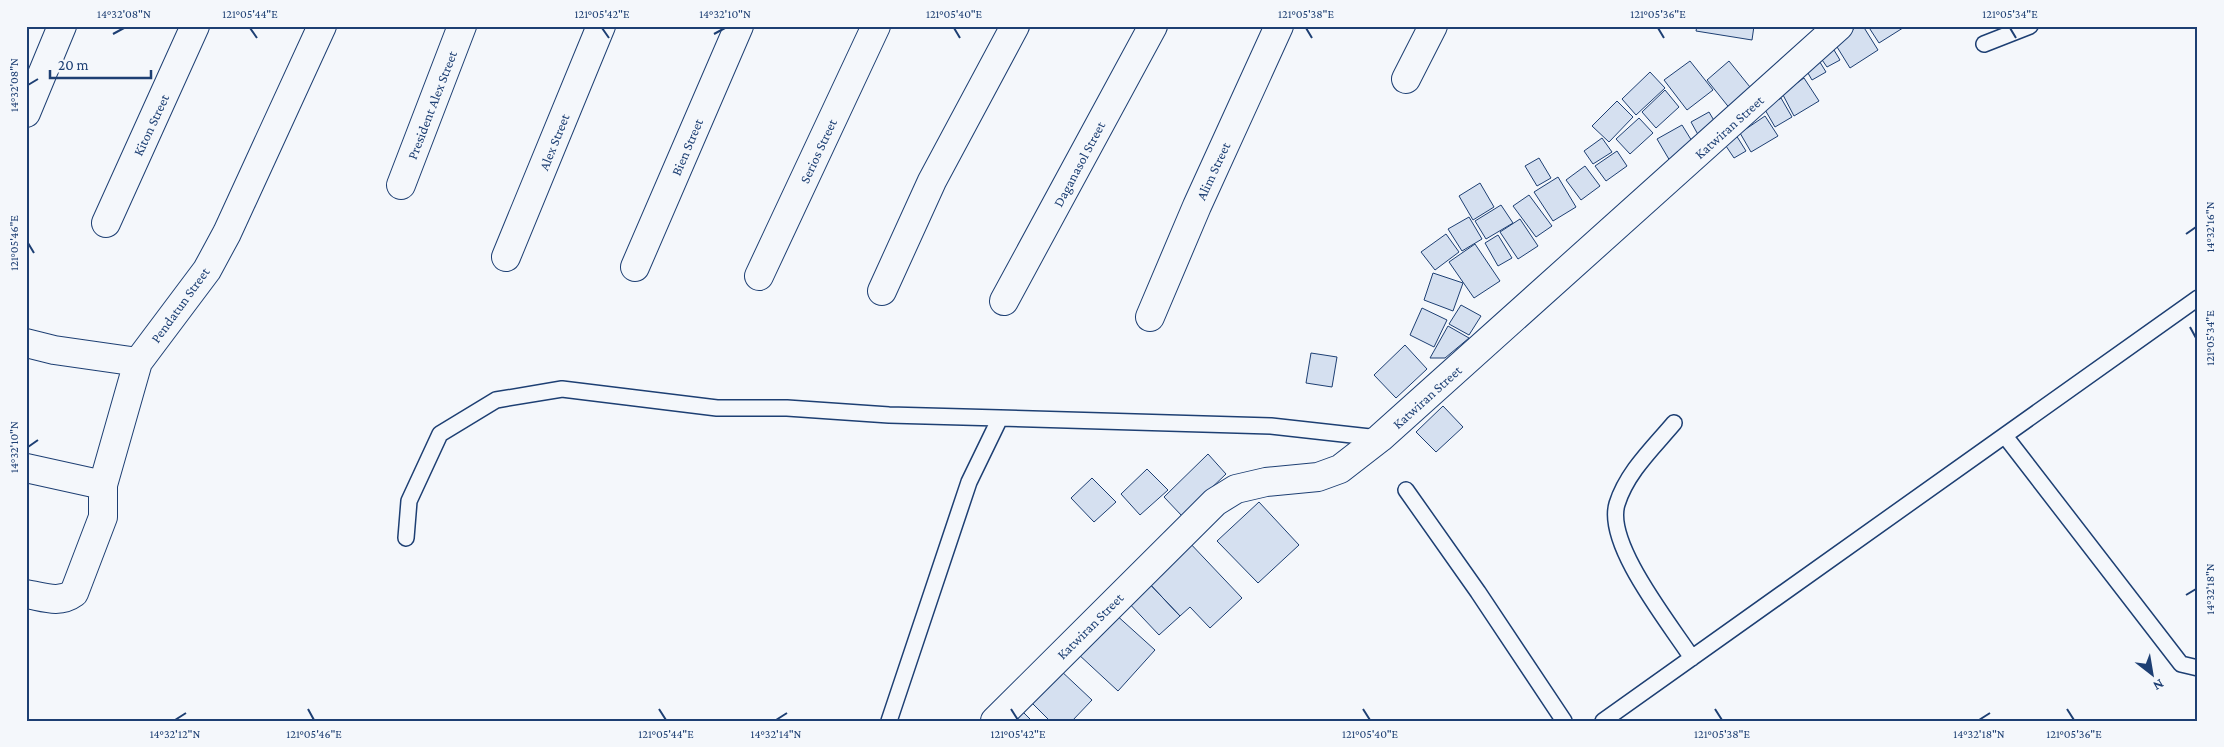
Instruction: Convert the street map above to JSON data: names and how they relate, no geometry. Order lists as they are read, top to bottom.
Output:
{
  "streets": {
    "street": [
      "President Alex Street",
      "Kiton Street",
      "Katwiran Street",
      "Alex Street",
      "Bien Street",
      "Serios Street",
      "Daganasol Street",
      "Alim Street",
      "Pendatun Street"
    ]
  },
  "scale_bar": "20 m",
  "north": "bottom right",
  "coordinates": [
    "14°32'08\"N",
    "121°05'44\"E",
    "121°05'42\"E",
    "14°32'10\"N",
    "121°05'40\"E",
    "121°05'38\"E",
    "121°05'36\"E",
    "121°05'34\"E",
    "14°32'16\"N",
    "121°05'46\"E",
    "14°32'18\"N",
    "14°32'12\"N",
    "14°32'14\"N"
  ]
}
